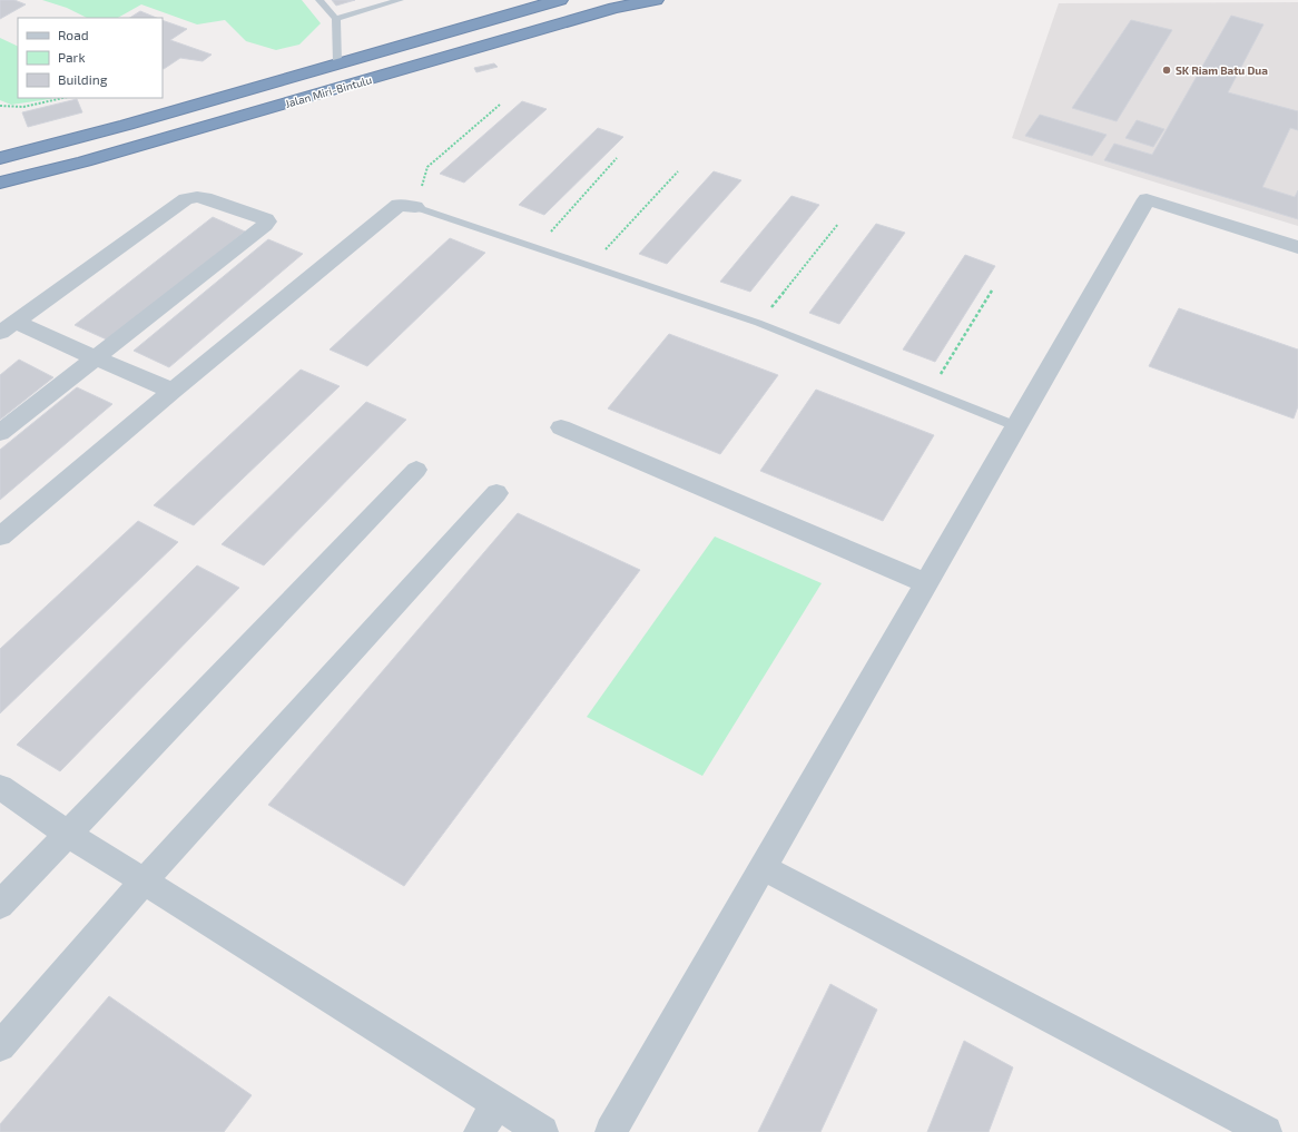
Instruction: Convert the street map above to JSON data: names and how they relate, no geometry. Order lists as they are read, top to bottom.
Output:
{
  "streets": {
    "highway": ["Jalan Miri-Bintulu"]
  },
  "places": ["SK Riam Batu Dua"],
  "legend": ["Road", "Park", "Building"]
}
